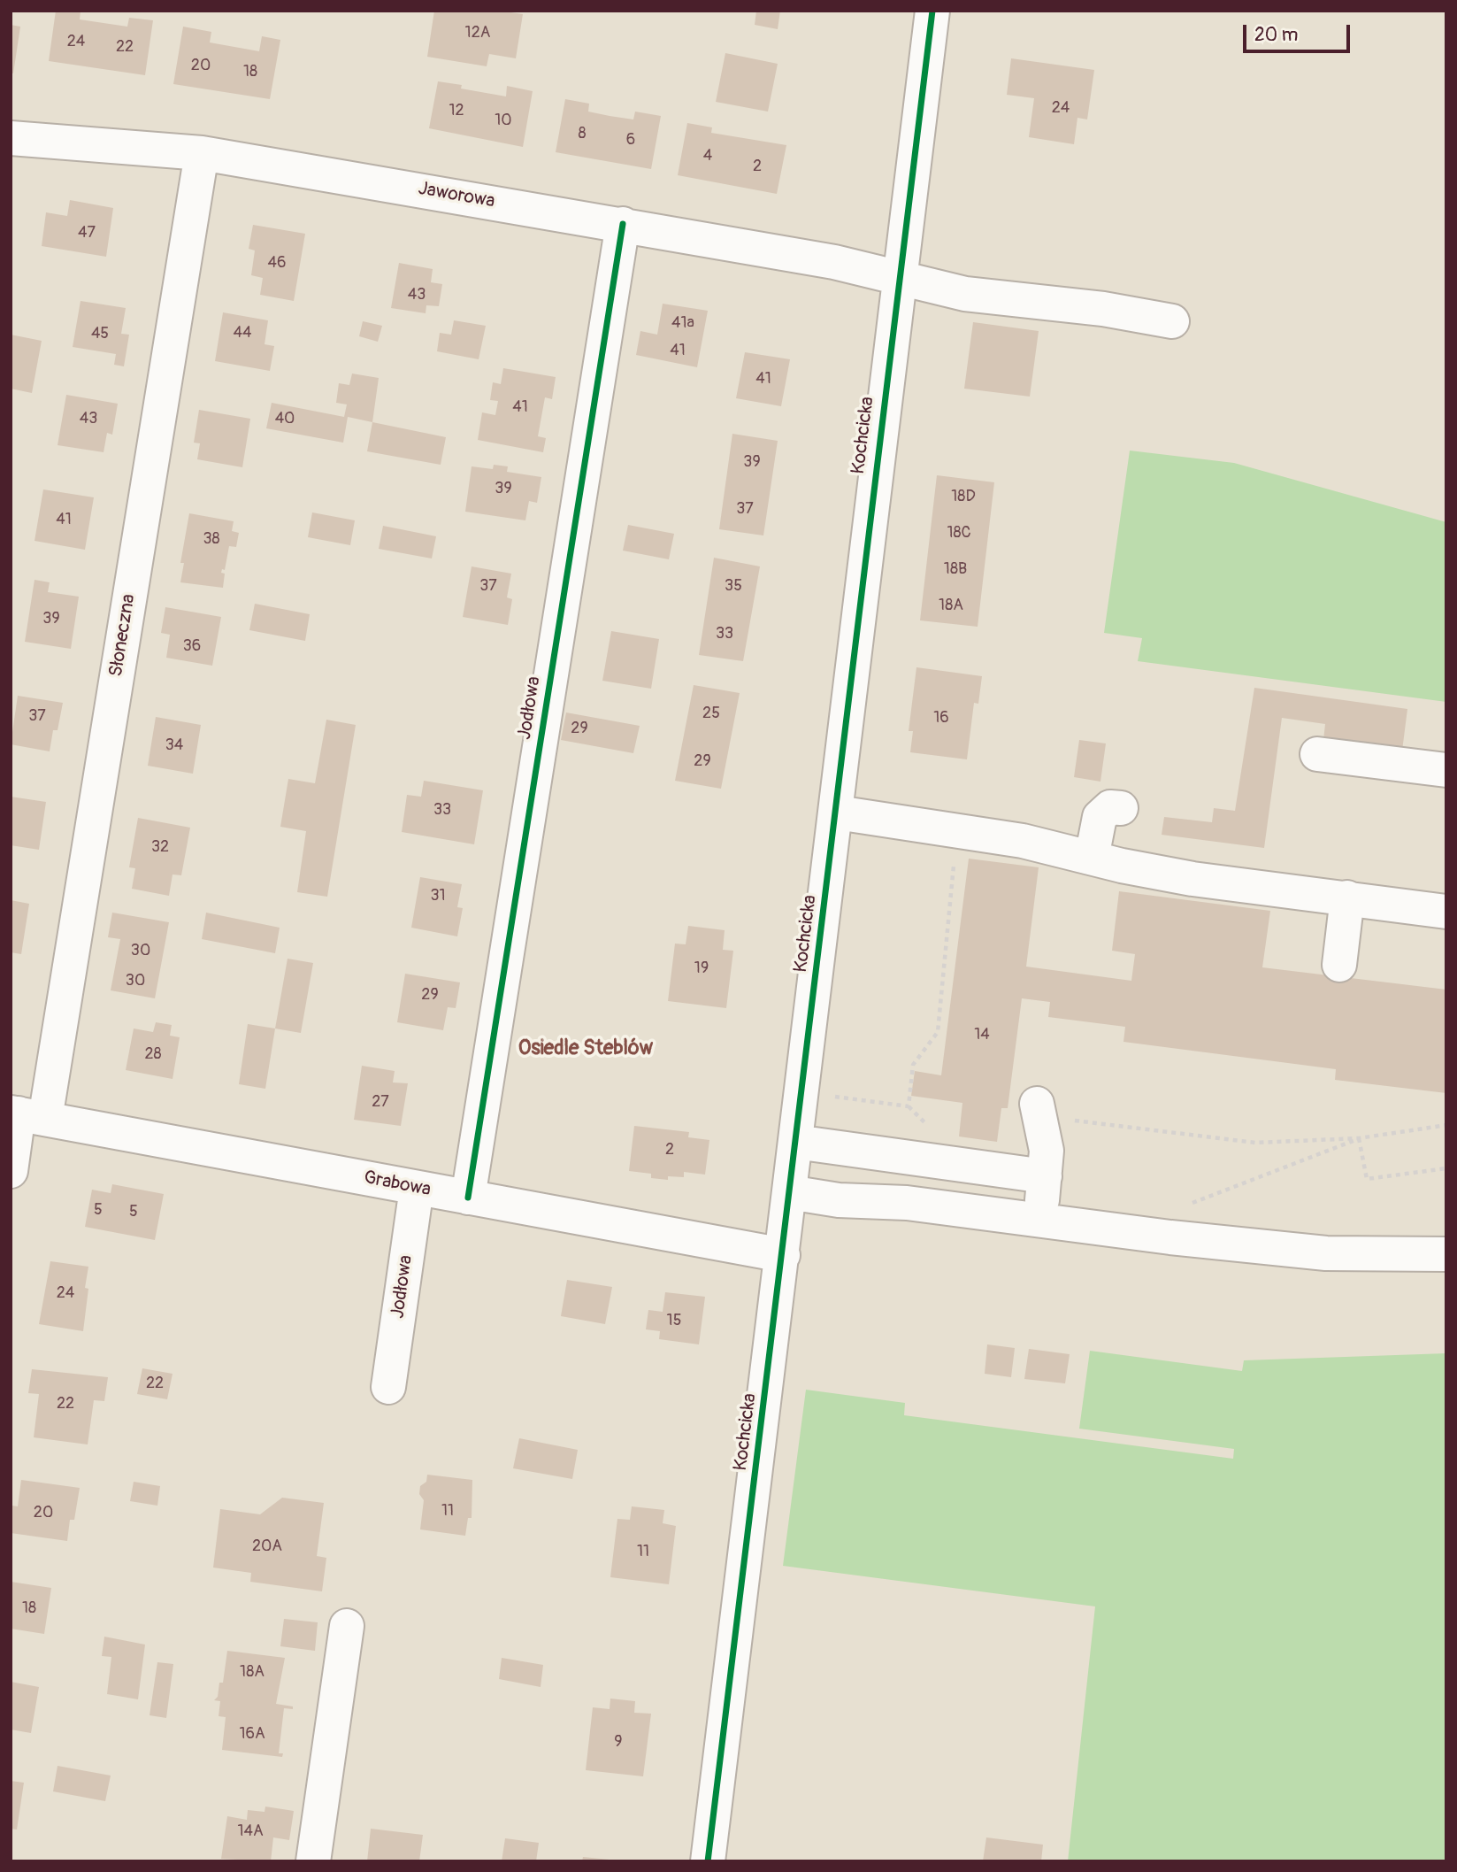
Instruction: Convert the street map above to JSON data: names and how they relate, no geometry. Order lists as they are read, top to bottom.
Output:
{
  "streets": {
    "street": [
      "Jaworowa",
      "Kochcicka",
      "Słoneczna",
      "Jodłowa",
      "Grabowa"
    ]
  },
  "crossings": [
    ["Jaworowa", "Kochcicka"],
    ["Jaworowa", "Słoneczna"],
    ["Jaworowa", "Jodłowa"],
    ["Kochcicka", "Grabowa"],
    ["Słoneczna", "Grabowa"],
    ["Jodłowa", "Grabowa"]
  ],
  "districts": ["Osiedle Steblów"],
  "house_numbers": [
    "12A",
    "24",
    "22",
    "20",
    "18",
    "24",
    "12",
    "10",
    "8",
    "6",
    "4",
    "2",
    "47",
    "46",
    "43",
    "41a",
    "44",
    "45",
    "41",
    "41",
    "41",
    "43",
    "40",
    "39",
    "39",
    "18D",
    "37",
    "41",
    "18C",
    "38",
    "18B",
    "37",
    "35",
    "18A",
    "39",
    "33",
    "36",
    "25",
    "37",
    "16",
    "29",
    "34",
    "29",
    "33",
    "32",
    "31",
    "30",
    "19",
    "30",
    "29",
    "14",
    "28",
    "27",
    "2",
    "5",
    "5",
    "24",
    "15",
    "22",
    "22",
    "11",
    "20",
    "20A",
    "11",
    "18",
    "18A",
    "16A",
    "9",
    "14A"
  ],
  "scale_bar": "20 m"
}
